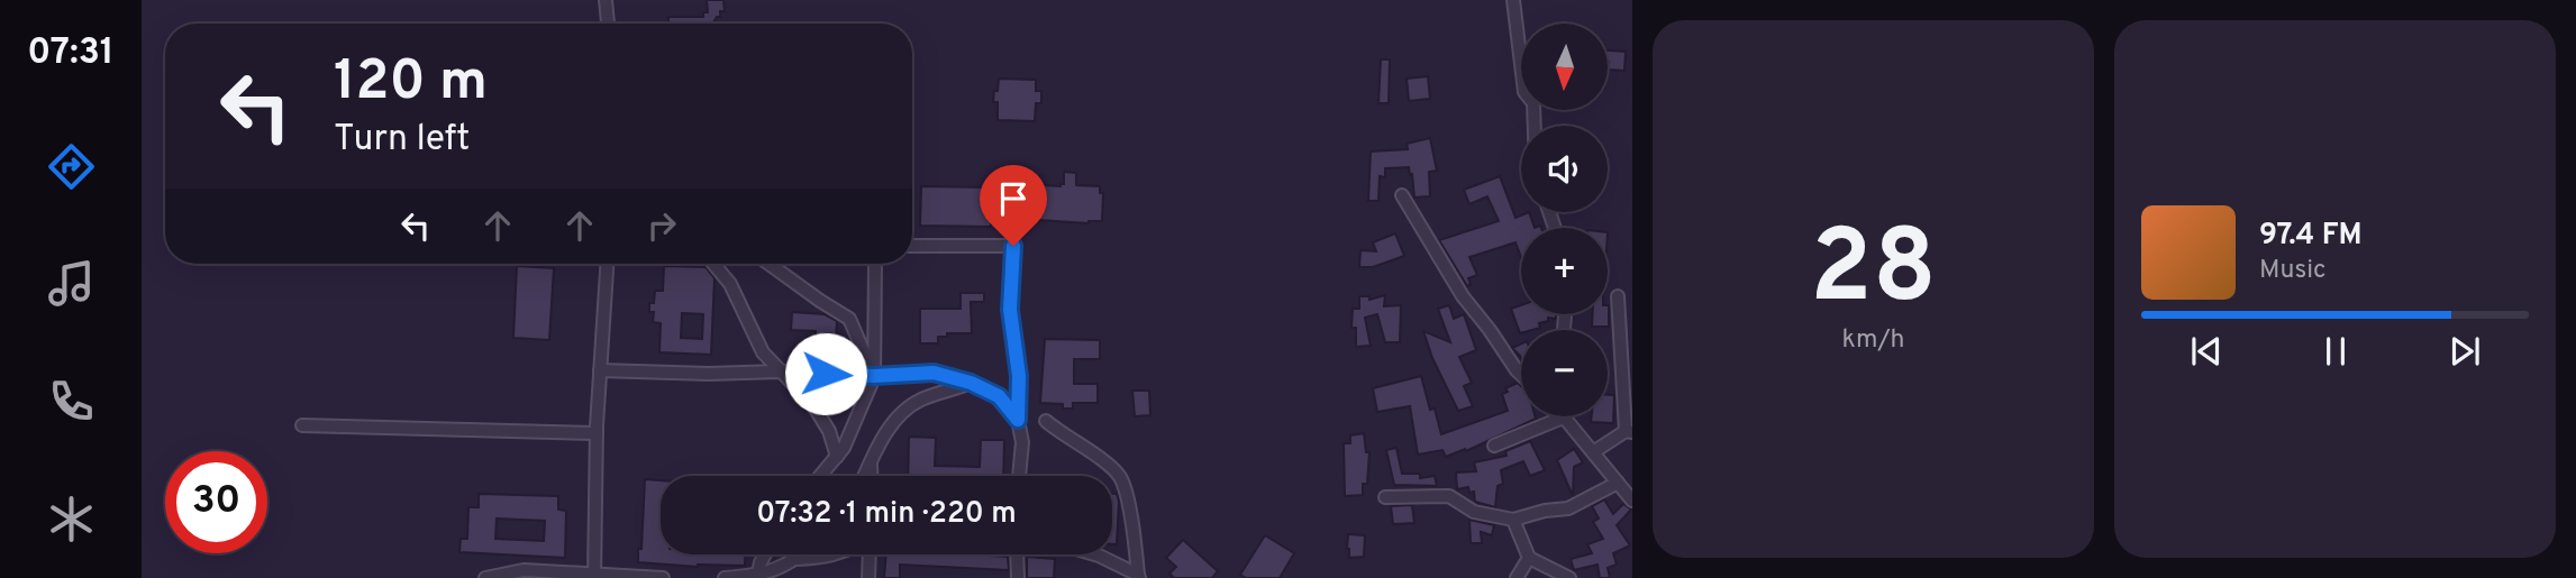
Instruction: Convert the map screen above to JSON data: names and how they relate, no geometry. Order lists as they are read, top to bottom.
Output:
{
  "north": "bottom",
  "page": {
    "tabs": "07:31",
    "tile": ["28", "km/h"],
    "map_buttons": ["+", "−"],
    "turn": ["120 m", "Turn left"],
    "song": ["97.4 FM", "Music"],
    "limit": "30",
    "trip": "07:32 · 1 min · 220 m"
  }
}
